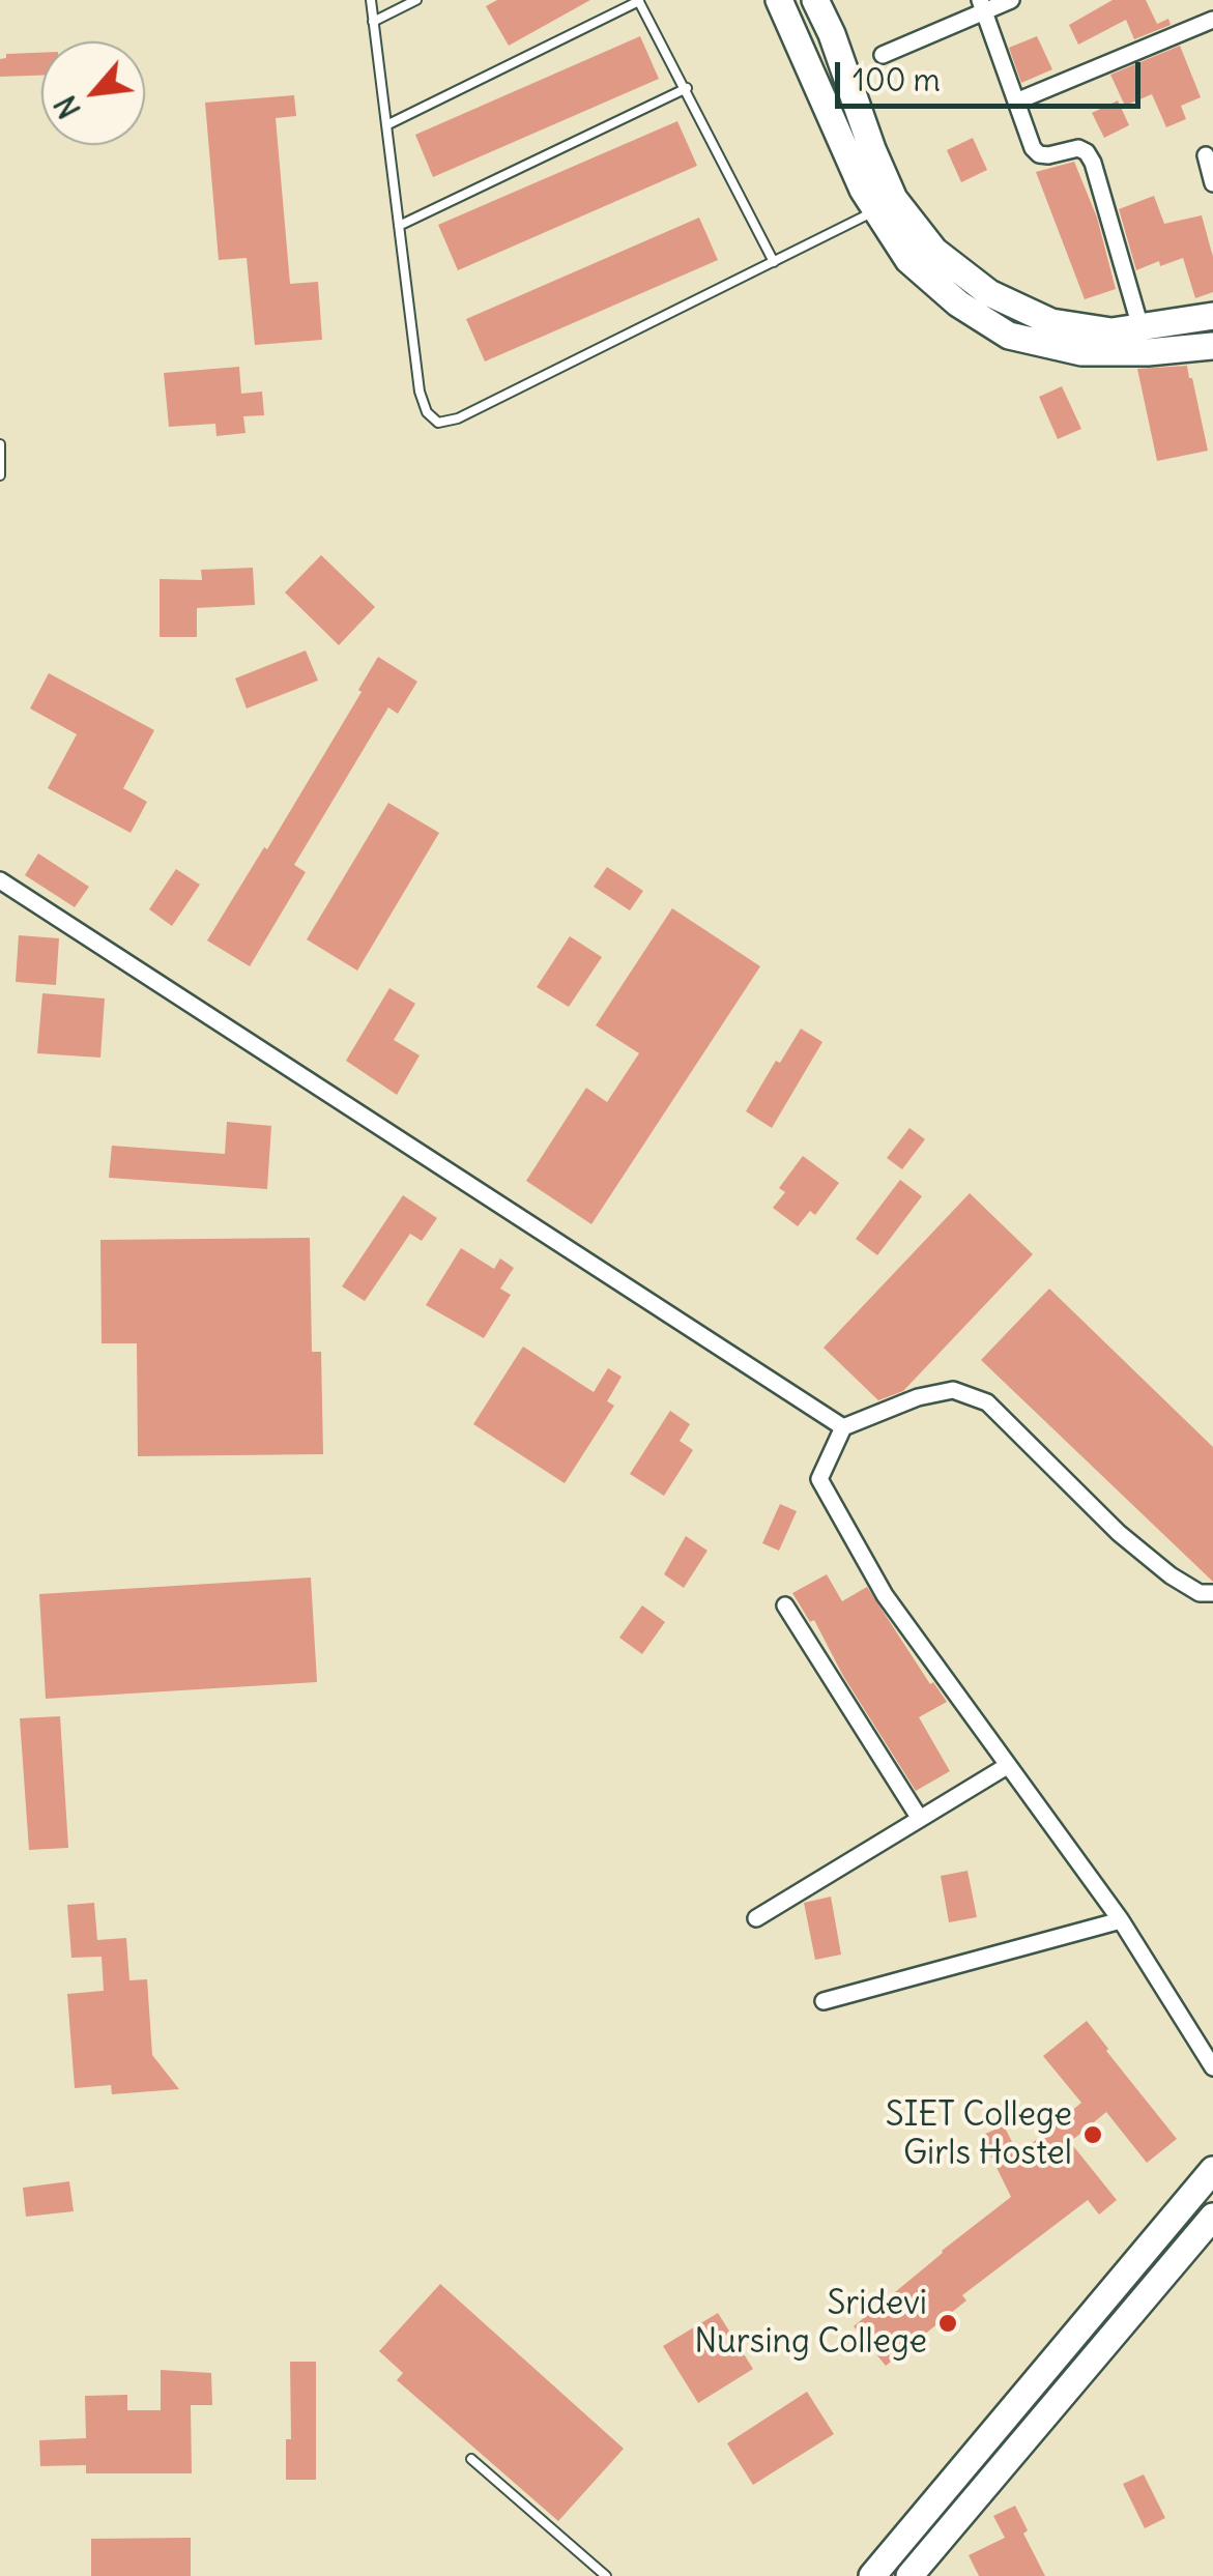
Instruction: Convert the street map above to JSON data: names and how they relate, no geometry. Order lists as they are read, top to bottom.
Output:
{
  "places": ["SIET College Girls Hostel", "Sridevi Nursing College"],
  "scale_bar": "100 m",
  "north": "bottom left"
}
